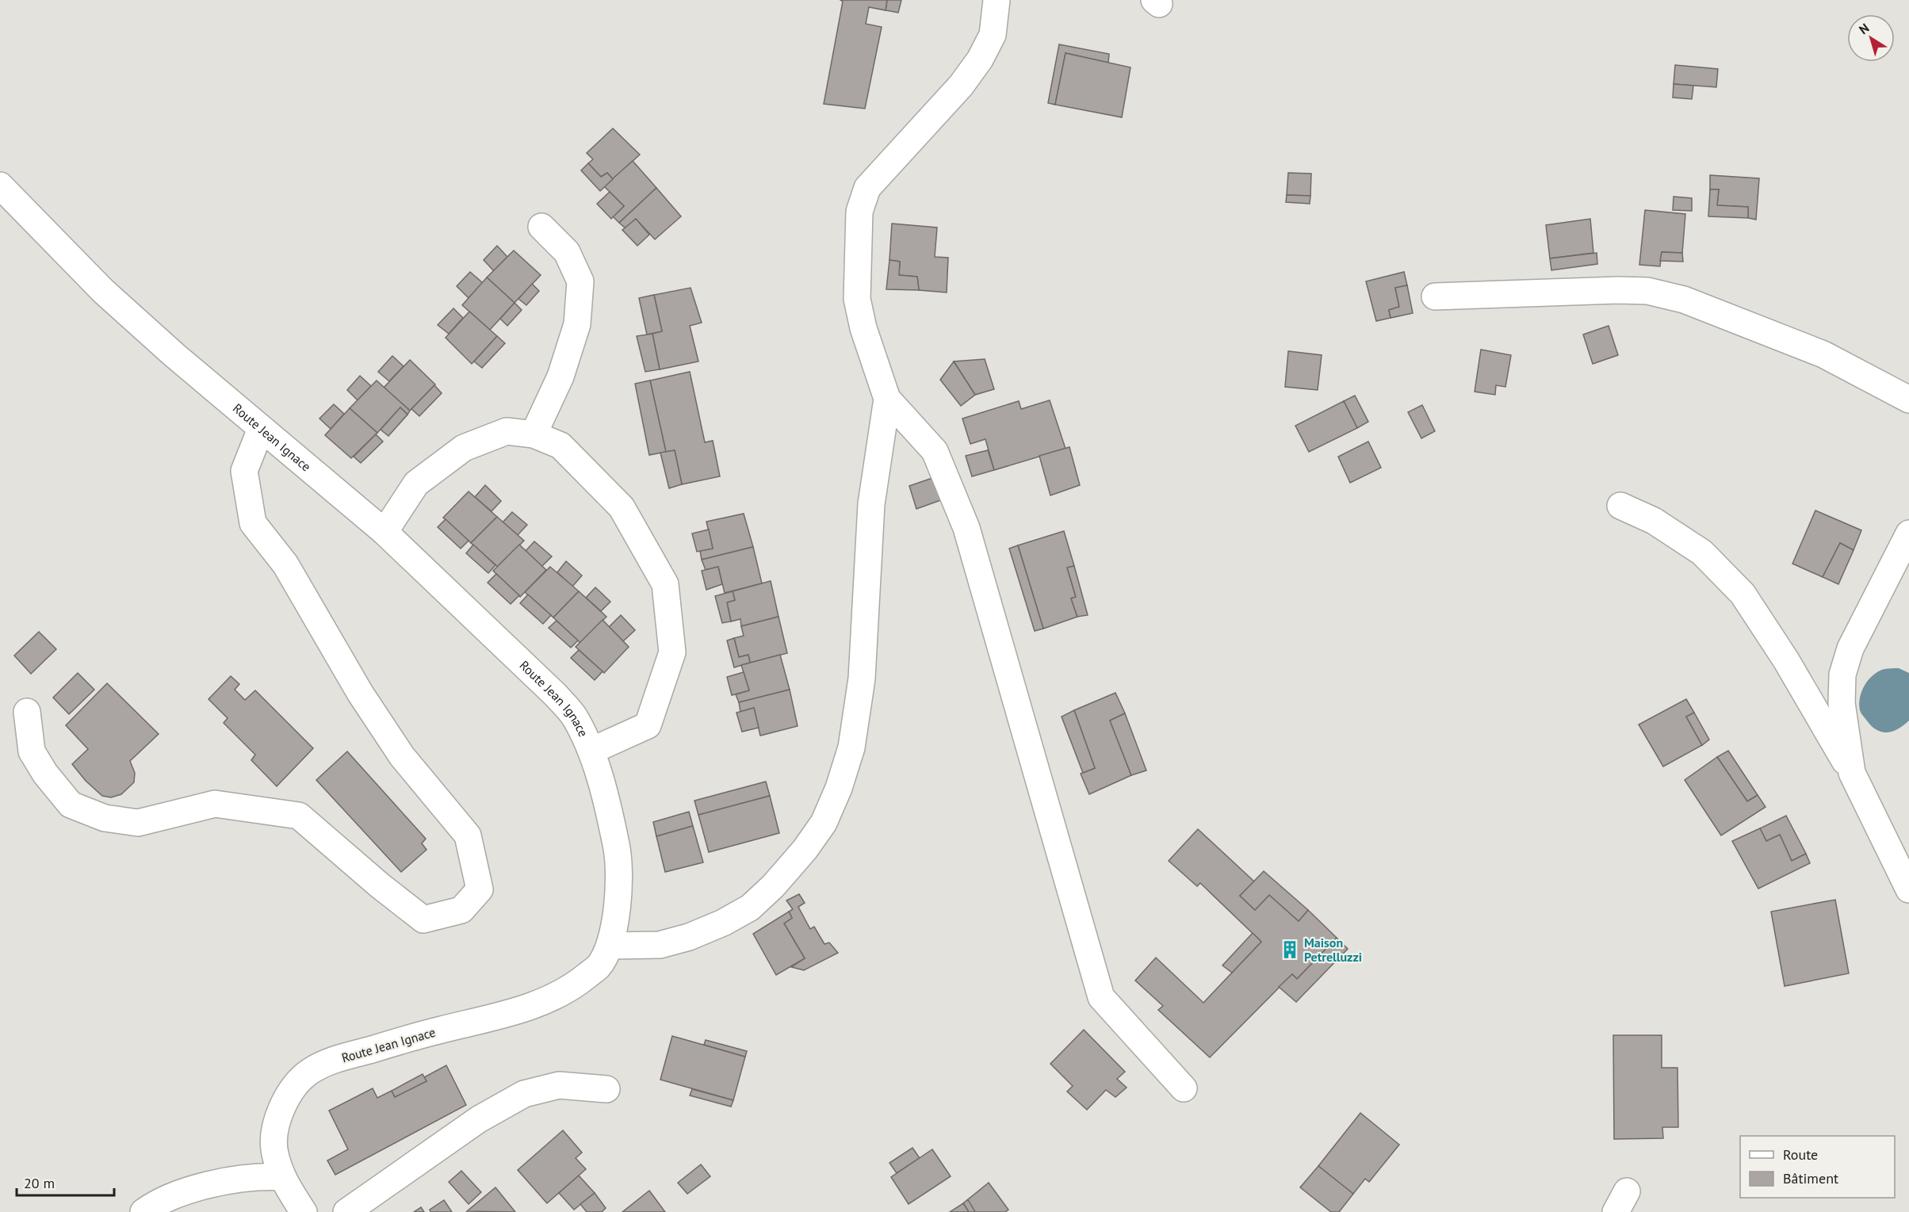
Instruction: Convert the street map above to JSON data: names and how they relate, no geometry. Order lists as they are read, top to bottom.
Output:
{
  "streets": {
    "street": ["Route Jean Ignace"]
  },
  "places": {
    "building": ["Maison Petrelluzzi"]
  },
  "legend": ["Route", "Bâtiment"],
  "scale_bar": "20 m",
  "north": "top left"
}
